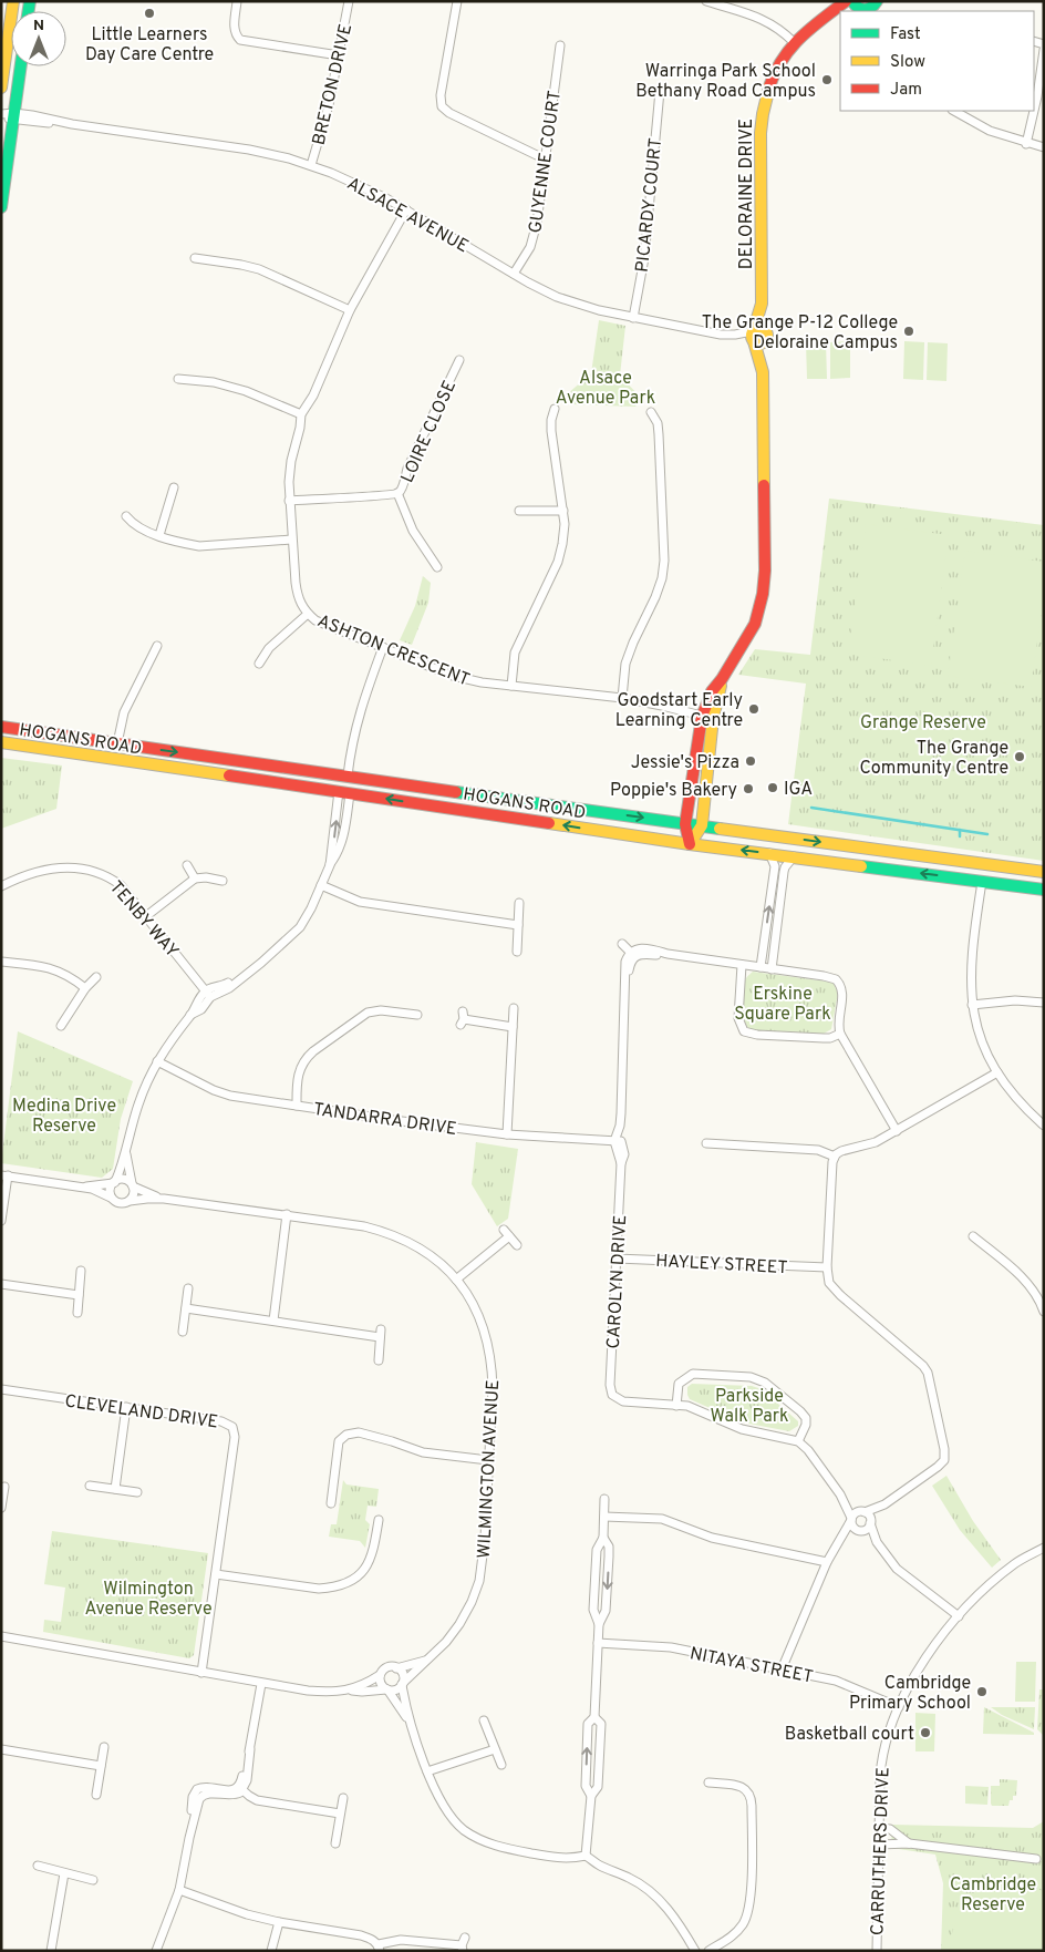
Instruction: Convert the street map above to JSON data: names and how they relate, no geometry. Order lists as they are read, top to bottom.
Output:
{
  "streets": {
    "street": [
      "BRETON DRIVE",
      "GUYENNE COURT",
      "DELORAINE DRIVE",
      "PICARDY COURT",
      "ALSACE AVENUE",
      "LOIRE CLOSE",
      "ASHTON CRESCENT",
      "HOGANS ROAD",
      "TENBY WAY",
      "TANDARRA DRIVE",
      "HAYLEY STREET",
      "CAROLYN DRIVE",
      "CLEVELAND DRIVE",
      "WILMINGTON AVENUE",
      "NITAYA STREET",
      "CARRUTHERS DRIVE"
    ]
  },
  "crossings": [
    ["BRETON DRIVE", "ALSACE AVENUE"],
    ["GUYENNE COURT", "ALSACE AVENUE"],
    ["DELORAINE DRIVE", "ALSACE AVENUE"],
    ["DELORAINE DRIVE", "ASHTON CRESCENT"],
    ["DELORAINE DRIVE", "HOGANS ROAD"],
    ["PICARDY COURT", "ALSACE AVENUE"],
    ["ALSACE AVENUE", "ASHTON CRESCENT"],
    ["LOIRE CLOSE", "ASHTON CRESCENT"],
    ["TANDARRA DRIVE", "CAROLYN DRIVE"],
    ["HAYLEY STREET", "CAROLYN DRIVE"],
    ["NITAYA STREET", "CARRUTHERS DRIVE"]
  ],
  "parks": [
    "Alsace Avenue Park",
    "Grange Reserve",
    "Erskine Square Park",
    "Medina Drive Reserve",
    "Parkside Walk Park",
    "Wilmington Avenue Reserve",
    "Cambridge Reserve"
  ],
  "places": [
    "Little Learners Day Care Centre",
    "Warringa Park School Bethany Road Campus",
    "The Grange P-12 College Deloraine Campus",
    "Goodstart Early Learning Centre",
    "The Grange Community Centre",
    "Jessie's Pizza",
    "IGA",
    "Poppie's Bakery",
    "Cambridge Primary School",
    "Basketball court"
  ],
  "legend": ["Fast", "Slow", "Jam"],
  "north": "top"
}
